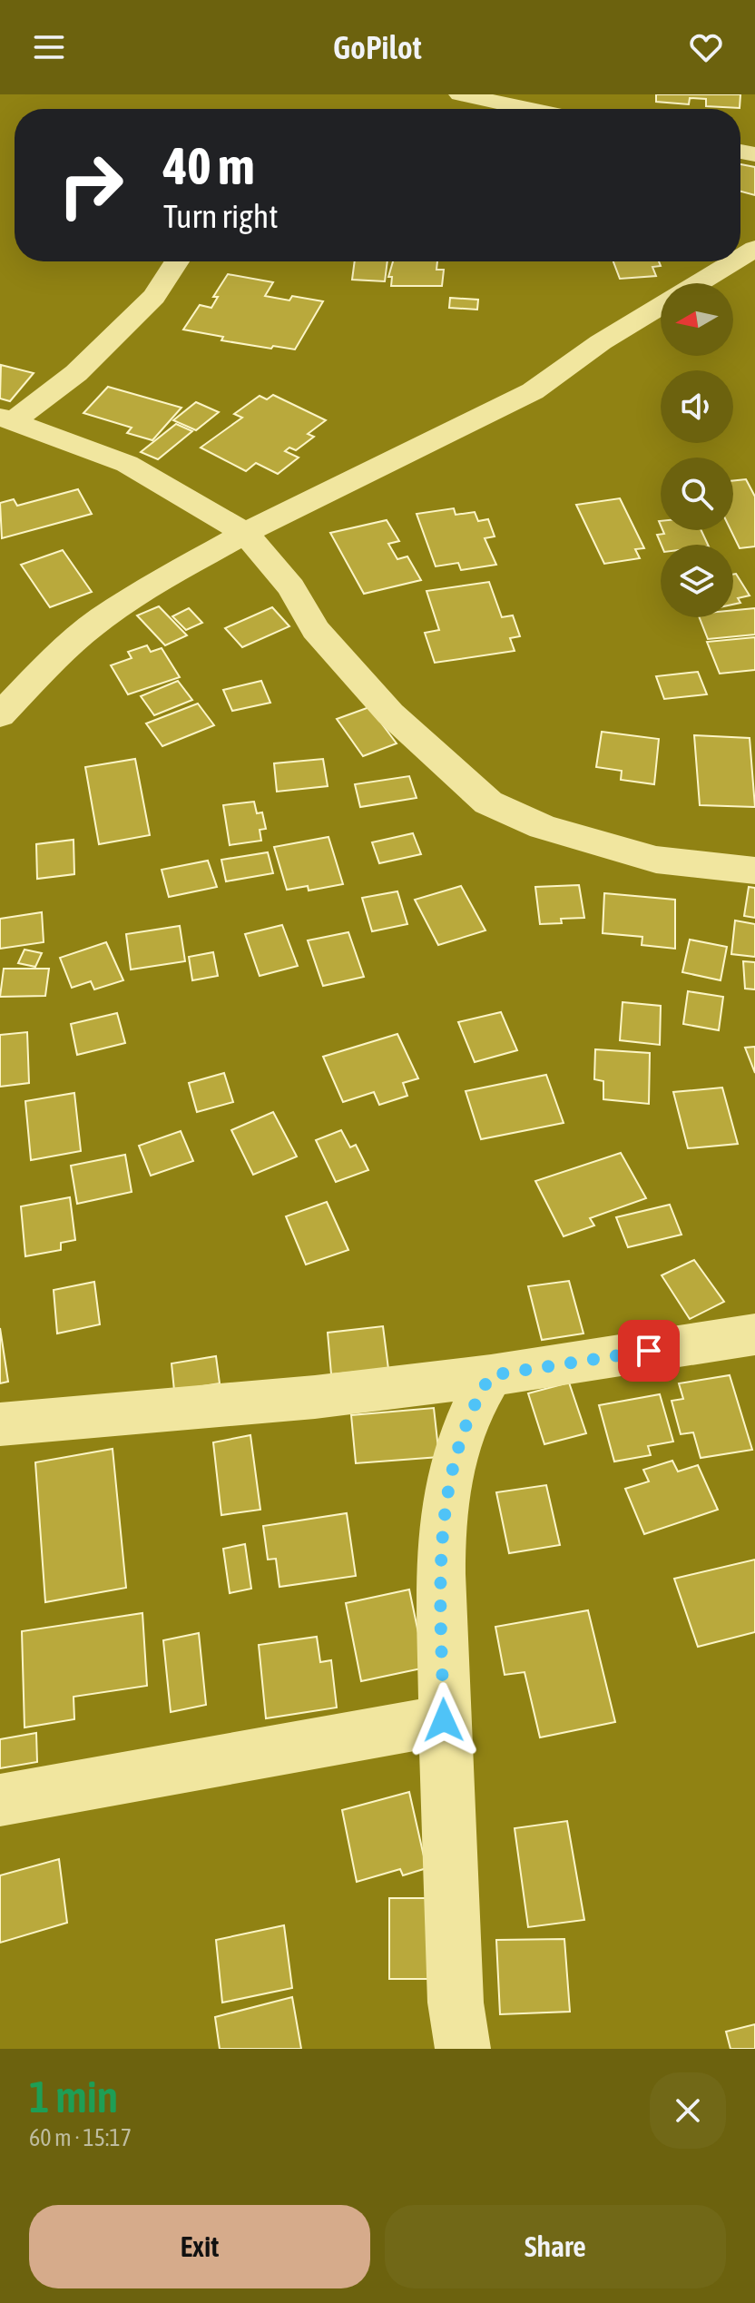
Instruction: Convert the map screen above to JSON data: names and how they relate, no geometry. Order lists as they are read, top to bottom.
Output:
{
  "north": "left",
  "page": {
    "header": "GoPilot",
    "turn": ["40 m", "Turn right"],
    "heading": ["1 min", "60 m · 15:17"],
    "buttons": ["Exit", "Share"]
  }
}
